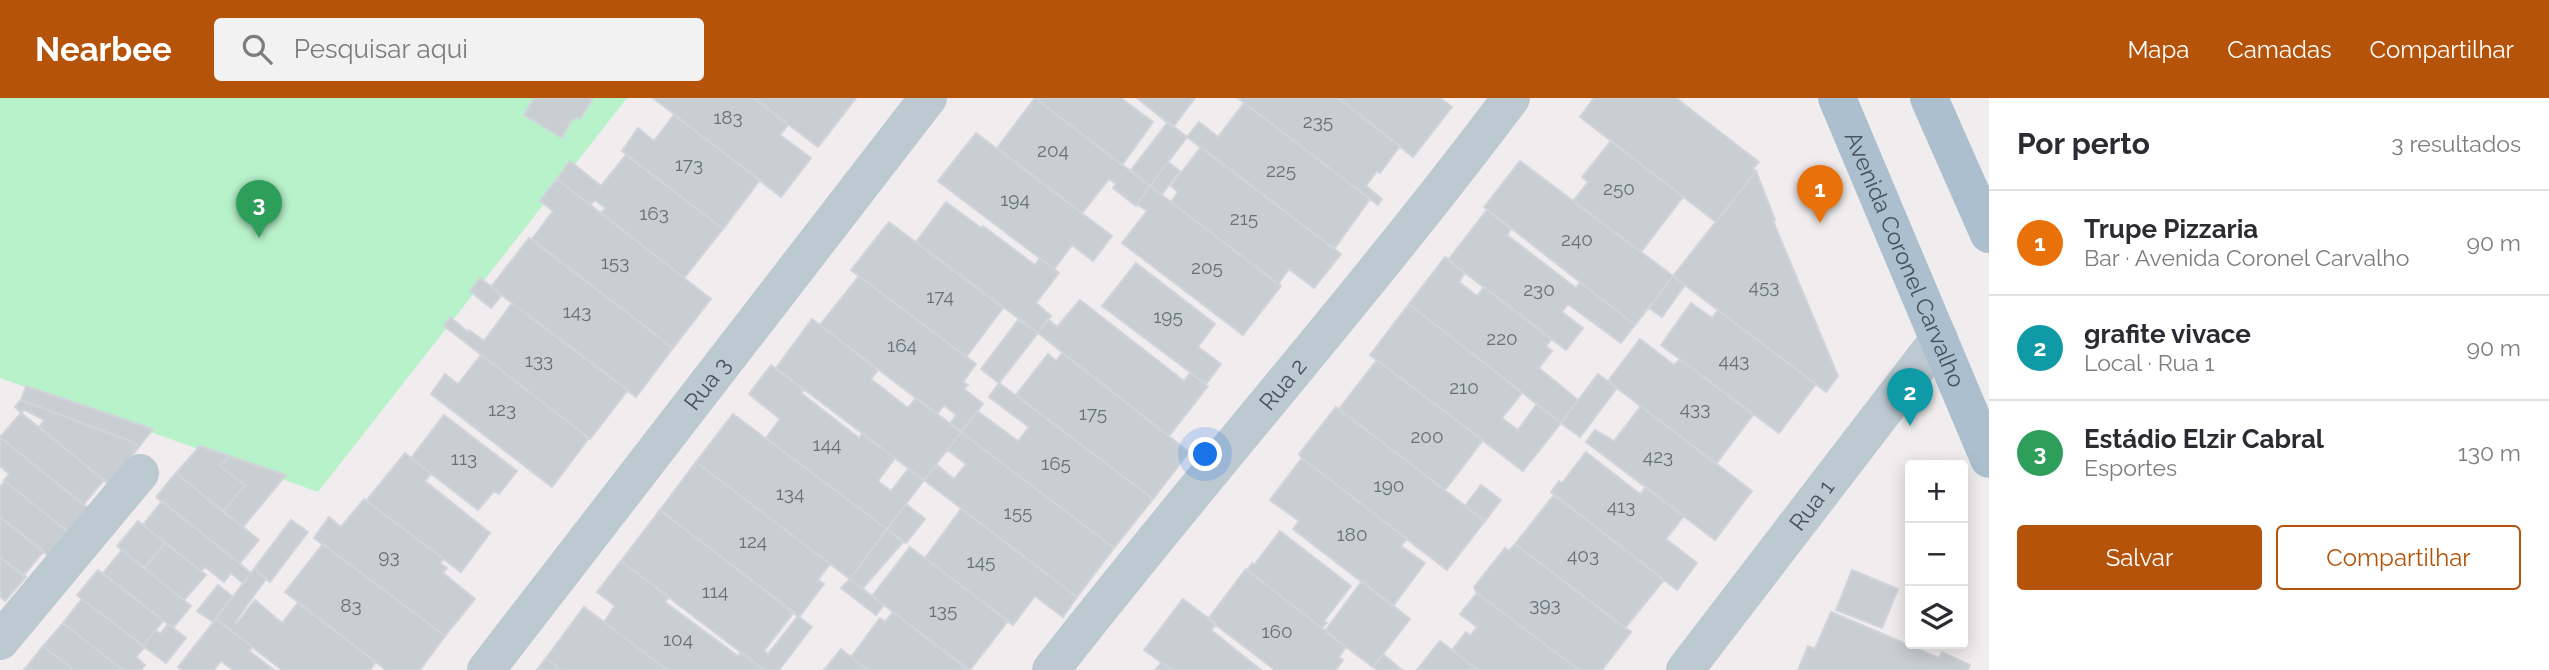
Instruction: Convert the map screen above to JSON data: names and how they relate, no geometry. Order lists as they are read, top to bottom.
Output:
{
  "streets": {
    "main road": ["Avenida Coronel Carvalho"],
    "street": ["Rua 3", "Rua 2", "Rua 1"]
  },
  "crossings": [
    ["Avenida Coronel Carvalho", "Rua 1"]
  ],
  "house_numbers": [
    "183",
    "235",
    "204",
    "173",
    "225",
    "250",
    "194",
    "163",
    "215",
    "240",
    "153",
    "205",
    "453",
    "230",
    "174",
    "143",
    "195",
    "220",
    "164",
    "133",
    "443",
    "210",
    "433",
    "123",
    "175",
    "200",
    "144",
    "423",
    "113",
    "165",
    "190",
    "134",
    "413",
    "155",
    "180",
    "124",
    "403",
    "93",
    "145",
    "114",
    "393",
    "83",
    "135",
    "160",
    "104"
  ],
  "page": {
    "header": "Nearbee",
    "search": "Pesquisar aqui",
    "nav": ["Mapa", "Camadas", "Compartilhar"],
    "heading": ["Por perto", "3 resultados"],
    "pins": ["1", "3", "2"],
    "list": [
      {
        "mark": "1",
        "name": "Trupe Pizzaria",
        "note": "Bar · Avenida Coronel Carvalho",
        "value": "90 m"
      },
      {
        "mark": "2",
        "name": "grafite vivace",
        "note": "Local · Rua 1",
        "value": "90 m"
      },
      {
        "mark": "3",
        "name": "Estádio Elzir Cabral",
        "note": "Esportes",
        "value": "130 m"
      }
    ],
    "map_buttons": ["+", "−"],
    "buttons": ["Salvar", "Compartilhar"]
  }
}
